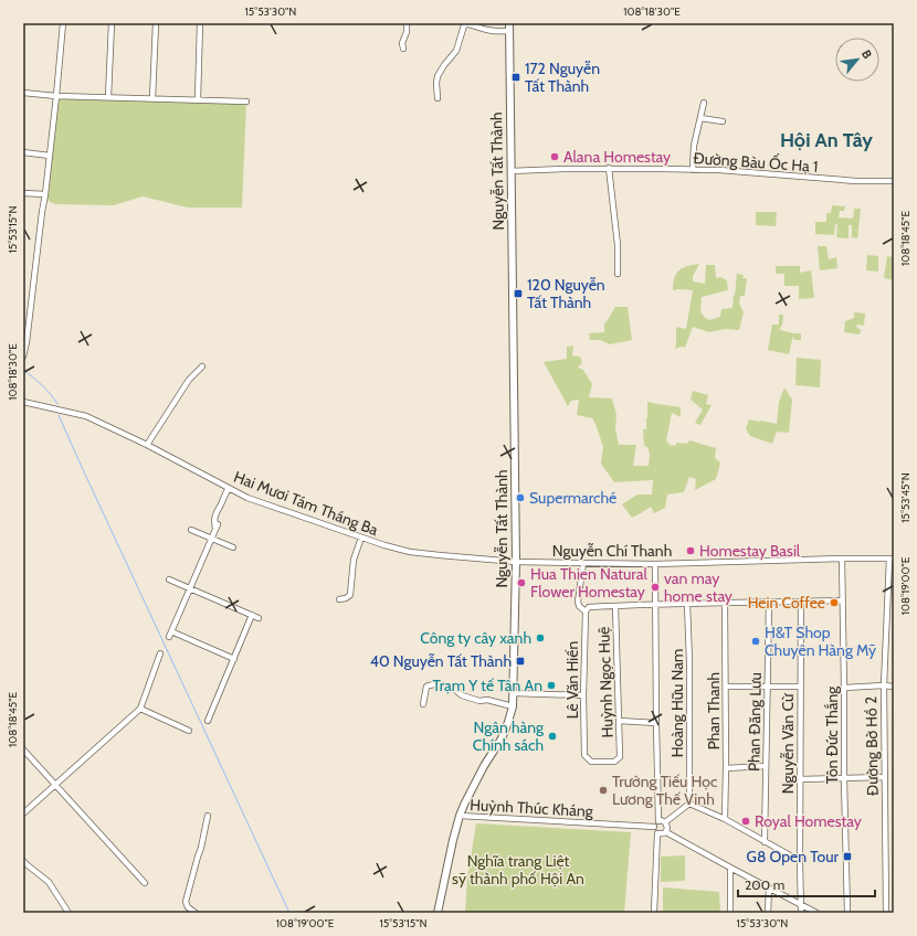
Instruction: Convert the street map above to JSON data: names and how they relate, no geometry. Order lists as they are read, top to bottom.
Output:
{
  "streets": {
    "main road": ["Nguyễn Tất Thành"],
    "street": [
      "Đường Bàu Ốc Hạ 1",
      "Hai Mươi Tám Tháng Ba",
      "Nguyễn Chí Thanh",
      "Lê Văn Hiến",
      "Huỳnh Ngọc Huệ",
      "Hoàng Hữu Nam",
      "Phan Thanh",
      "Phan Đăng Lưu",
      "Tôn Đức Thắng",
      "Nguyễn Văn Cừ",
      "Đường Bờ Hồ 2",
      "Huỳnh Thúc Kháng"
    ]
  },
  "crossings": [
    ["Đường Bàu Ốc Hạ 1", "Nguyễn Tất Thành"],
    ["Nguyễn Tất Thành", "Hai Mươi Tám Tháng Ba"],
    ["Nguyễn Tất Thành", "Nguyễn Chí Thanh"],
    ["Nguyễn Tất Thành", "Huỳnh Thúc Kháng"],
    ["Hai Mươi Tám Tháng Ba", "Nguyễn Chí Thanh"],
    ["Nguyễn Chí Thanh", "Tôn Đức Thắng"],
    ["Nguyễn Chí Thanh", "Đường Bờ Hồ 2"],
    ["Lê Văn Hiến", "Huỳnh Ngọc Huệ"]
  ],
  "districts": ["Hội An Tây"],
  "parks": ["Nghĩa trang Liệt sỹ thành phố Hội An"],
  "places": {
    "transit": [
      "172 Nguyễn Tất Thành",
      "120 Nguyễn Tất Thành",
      "40 Nguyễn Tất Thành",
      "G8 Open Tour"
    ],
    "other": [
      "Alana Homestay",
      "Supermarché",
      "Homestay Basil",
      "Hua Thien Natural Flower Homestay",
      "van may home stay",
      "Hein Coffee",
      "Công ty cây xanh",
      "H&T Shop Chuyên Hàng Mỹ",
      "Trạm Y tế Tân An",
      "Ngân hàng Chính sách",
      "Trường Tiếu Học Lương Thế Vinh",
      "Royal Homestay"
    ]
  },
  "scale_bar": "200 m",
  "north": "top right",
  "coordinates": [
    "15°53'30\"N",
    "108°18'30\"E",
    "15°53'15\"N",
    "108°18'45\"E",
    "15°53'45\"N",
    "108°19'00\"E"
  ]
}
